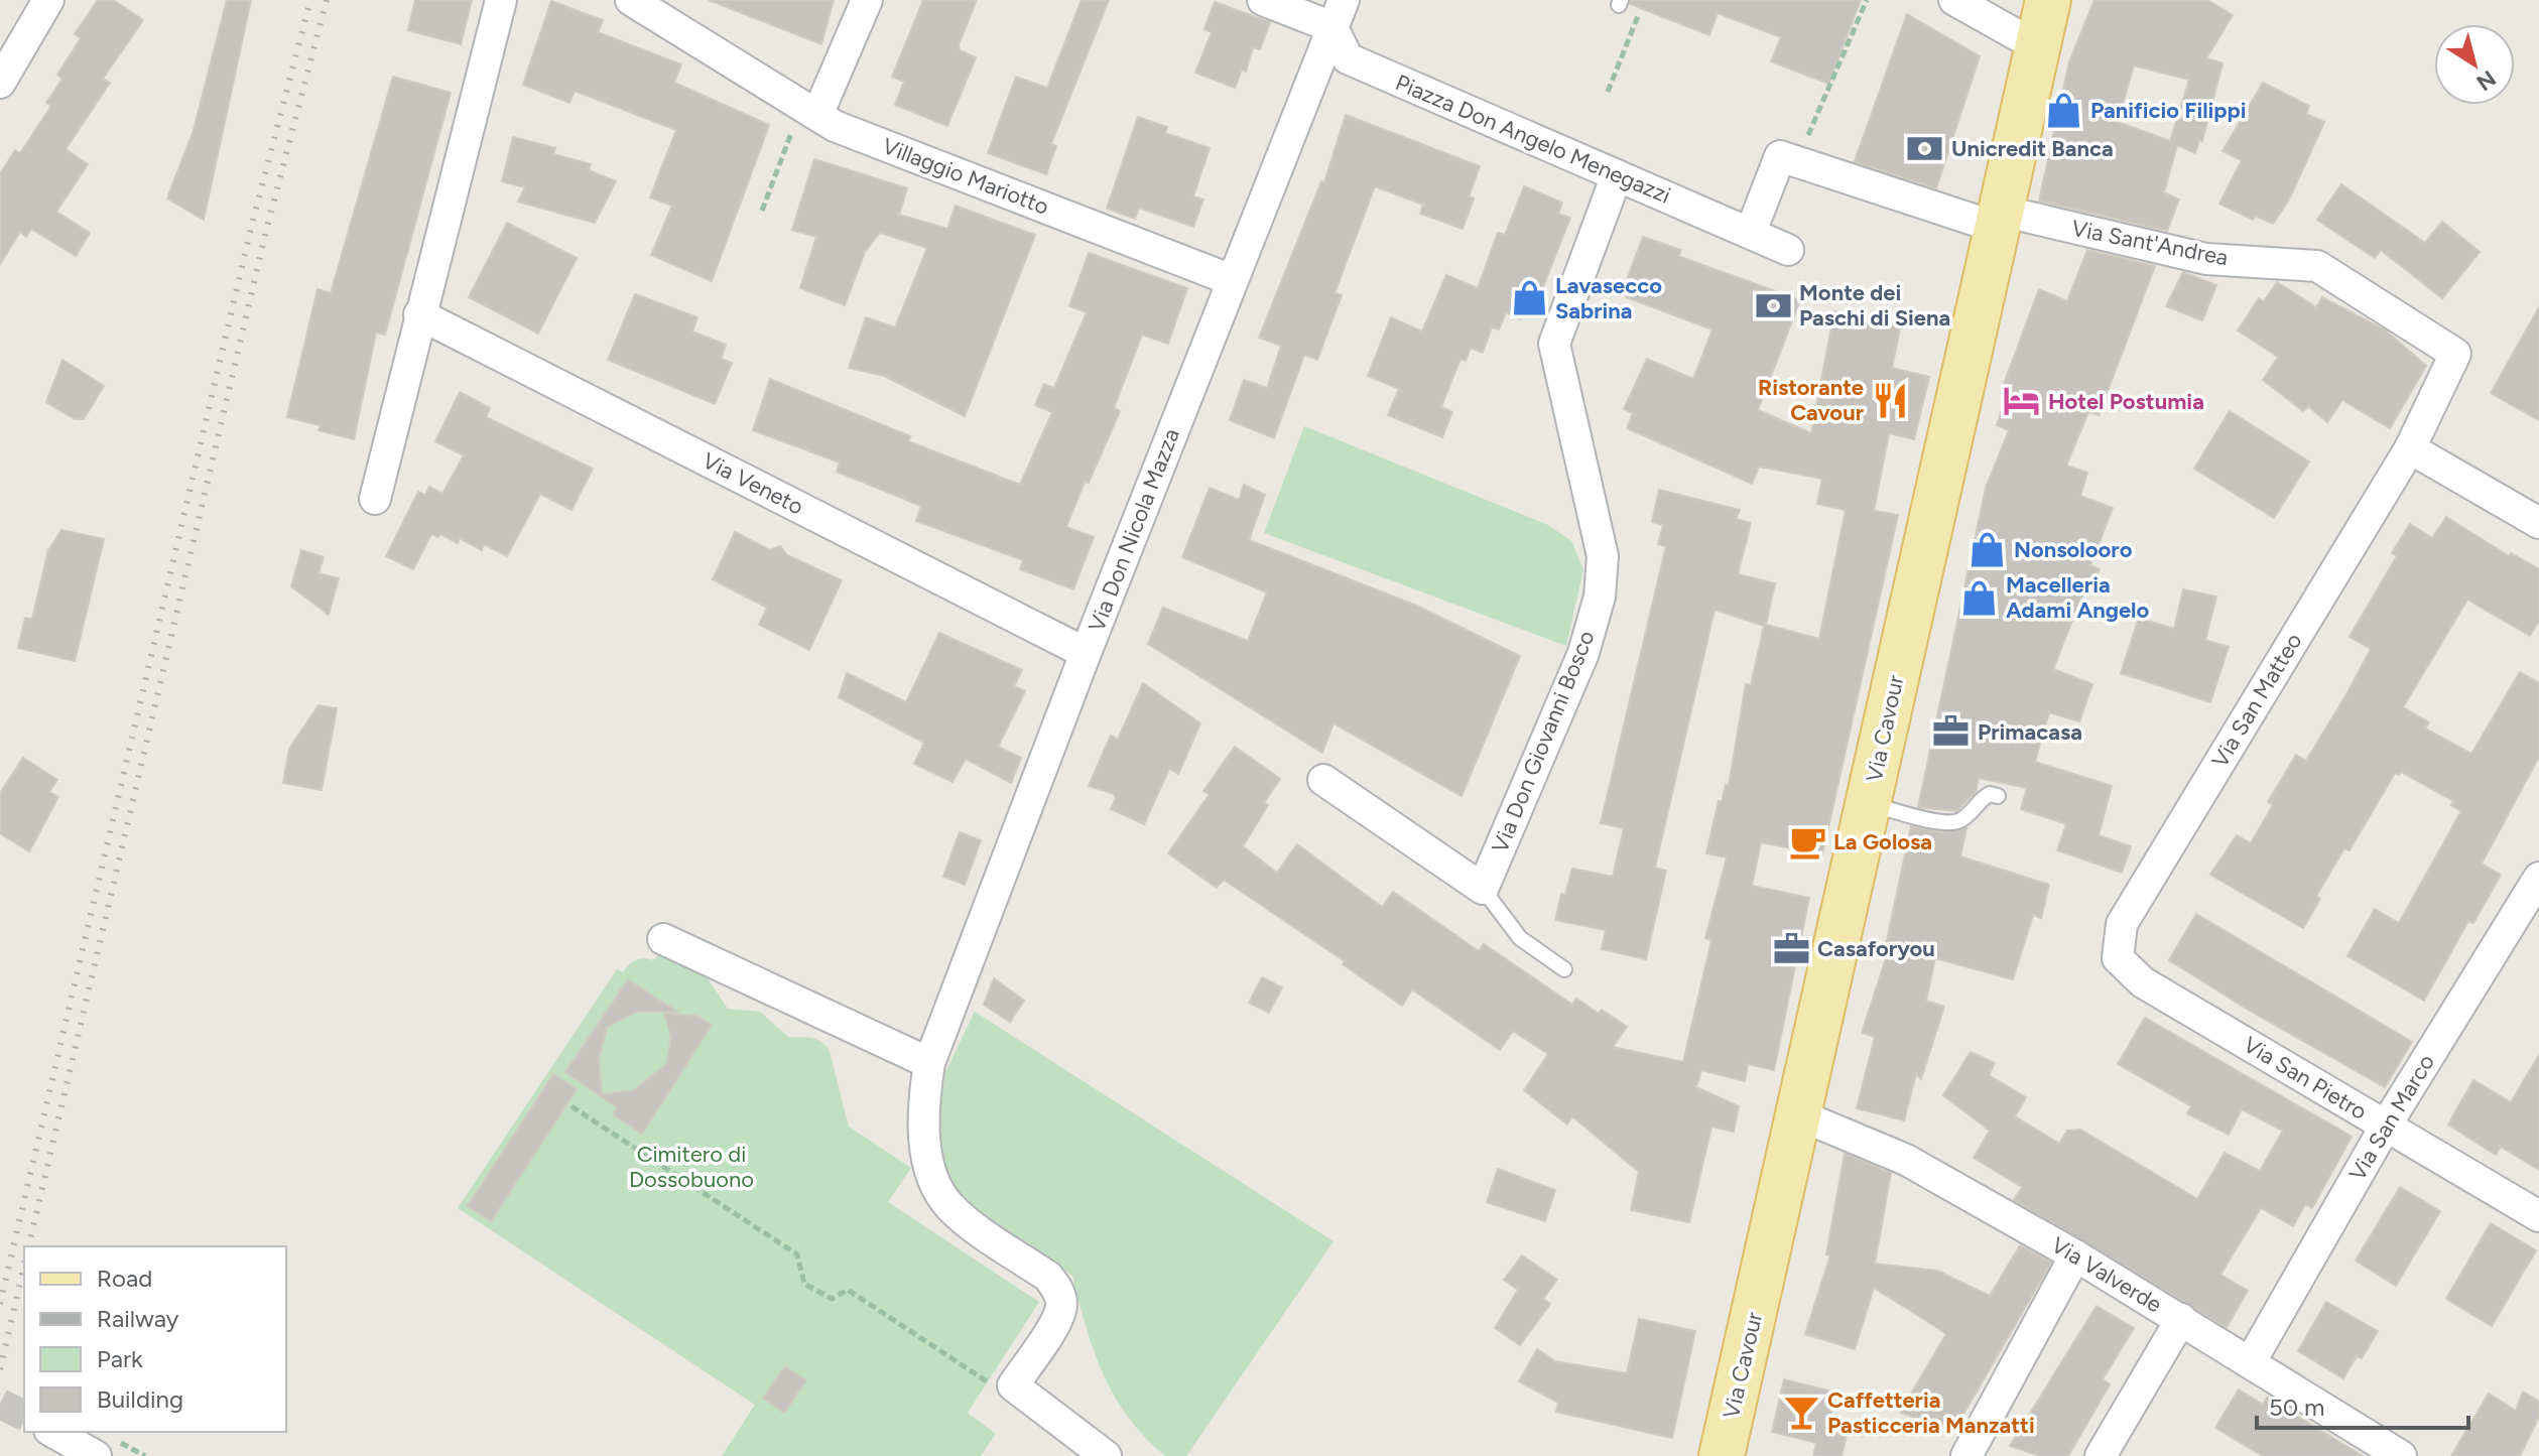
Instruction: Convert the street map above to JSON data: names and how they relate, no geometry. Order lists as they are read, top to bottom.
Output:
{
  "streets": {
    "main road": ["Via Cavour"],
    "street": [
      "Piazza Don Angelo Menegazzi",
      "Villaggio Mariotto",
      "Via Sant'Andrea",
      "Via Veneto",
      "Via Don Nicola Mazza",
      "Via San Matteo",
      "Via Don Giovanni Bosco",
      "Via San Pietro",
      "Via San Marco",
      "Via Valverde"
    ]
  },
  "crossings": [
    ["Piazza Don Angelo Menegazzi", "Via Don Nicola Mazza"],
    ["Piazza Don Angelo Menegazzi", "Via Don Giovanni Bosco"],
    ["Villaggio Mariotto", "Via Don Nicola Mazza"],
    ["Via Sant'Andrea", "Via San Matteo"],
    ["Via Sant'Andrea", "Via Cavour"],
    ["Via Veneto", "Via Don Nicola Mazza"],
    ["Via San Matteo", "Via San Pietro"],
    ["Via Cavour", "Via Valverde"],
    ["Via San Pietro", "Via San Marco"],
    ["Via San Marco", "Via Valverde"]
  ],
  "parks": ["Cimitero di Dossobuono"],
  "places": {
    "shop": [
      "Panificio Filippi",
      "Lavasecco Sabrina",
      "Nonsolooro",
      "Macelleria Adami Angelo"
    ],
    "bank": ["Unicredit Banca", "Monte dei Paschi di Siena"],
    "restaurant": ["Ristorante Cavour"],
    "hotel": ["Hotel Postumia"],
    "office": ["Primacasa", "Casaforyou"],
    "cafe": ["La Golosa"],
    "bar": ["Caffetteria Pasticceria Manzatti"]
  },
  "legend": [
    "Road",
    "Railway",
    "Park",
    "Building"
  ],
  "scale_bar": "50 m",
  "north": "bottom right"
}
